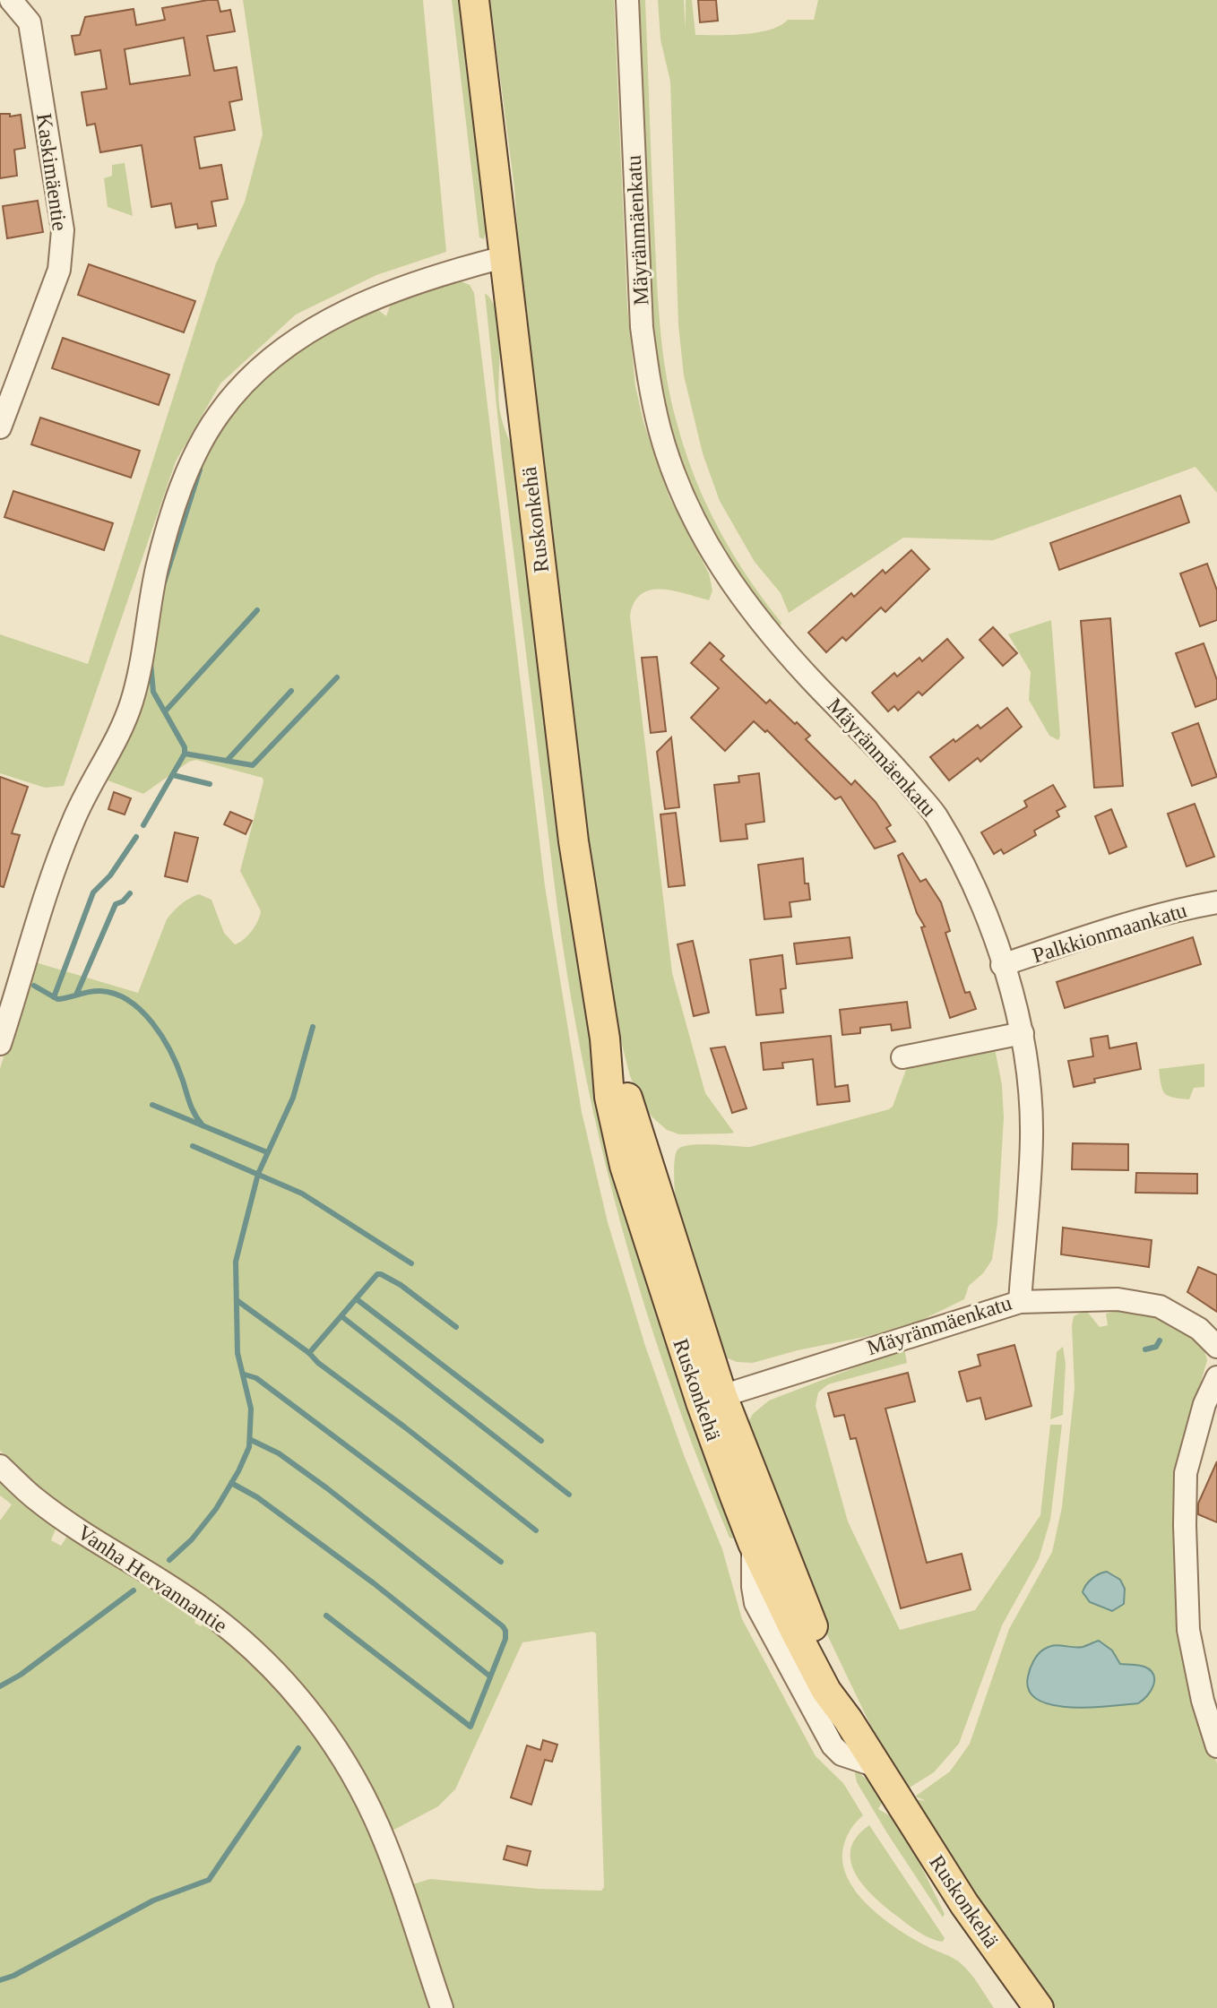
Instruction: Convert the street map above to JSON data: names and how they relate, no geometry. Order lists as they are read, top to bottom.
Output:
{
  "streets": {
    "main road": ["Ruskonkehä"],
    "street": [
      "Kaskimäentie",
      "Mäyränmäenkatu",
      "Palkkionmaankatu",
      "Vanha Hervannantie"
    ]
  },
  "crossings": [
    ["Mäyränmäenkatu", "Ruskonkehä"],
    ["Mäyränmäenkatu", "Palkkionmaankatu"]
  ]
}
